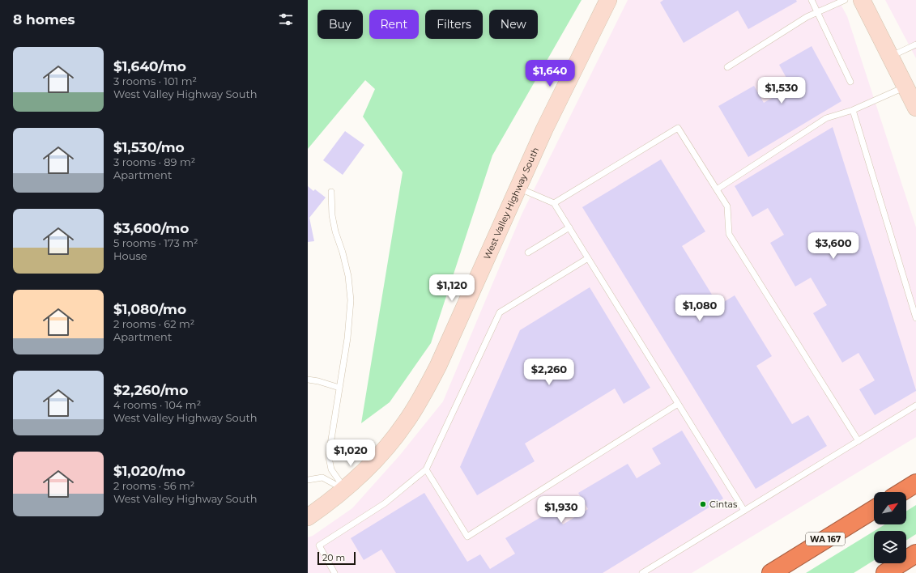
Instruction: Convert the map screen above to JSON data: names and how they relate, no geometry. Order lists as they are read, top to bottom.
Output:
{
  "streets": {
    "highway": ["WA 167"],
    "main road": ["West Valley Highway South"]
  },
  "places": ["Cintas"],
  "scale_bar": "20 m",
  "north": "top right",
  "page": {
    "heading": "8 homes",
    "chip": [
      "Buy",
      "Rent",
      "Filters",
      "New"
    ],
    "list": [
      {
        "name": "$1,640/mo",
        "note": "3 rooms · 101 m² · West Valley Highway South"
      },
      {
        "name": "$1,530/mo",
        "note": "3 rooms · 89 m² · Apartment"
      },
      {
        "name": "$3,600/mo",
        "note": "5 rooms · 173 m² · House"
      },
      {
        "name": "$1,080/mo",
        "note": "2 rooms · 62 m² · Apartment"
      },
      {
        "name": "$2,260/mo",
        "note": "4 rooms · 104 m² · West Valley Highway South"
      },
      {
        "name": "$1,020/mo",
        "note": "2 rooms · 56 m² · West Valley Highway South"
      }
    ],
    "price": [
      "$1,640",
      "$1,530",
      "$3,600",
      "$1,120",
      "$1,080",
      "$2,260",
      "$1,020",
      "$1,930"
    ],
    "scale": "20 m"
  }
}
